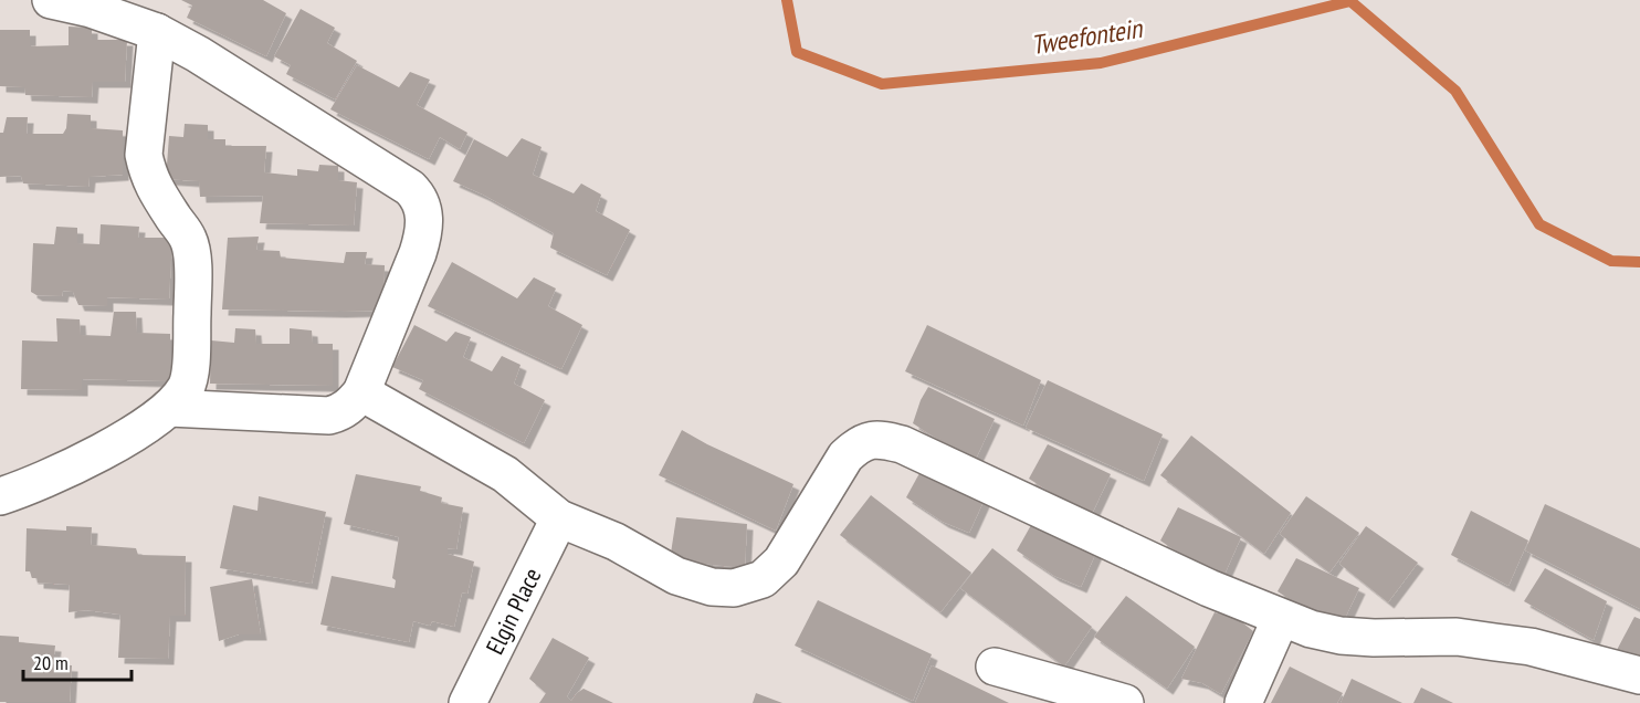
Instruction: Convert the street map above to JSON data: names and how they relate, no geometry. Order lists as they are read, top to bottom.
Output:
{
  "streets": {
    "street": ["Elgin Place"]
  },
  "water": ["Tweefontein"],
  "scale_bar": "20 m"
}
